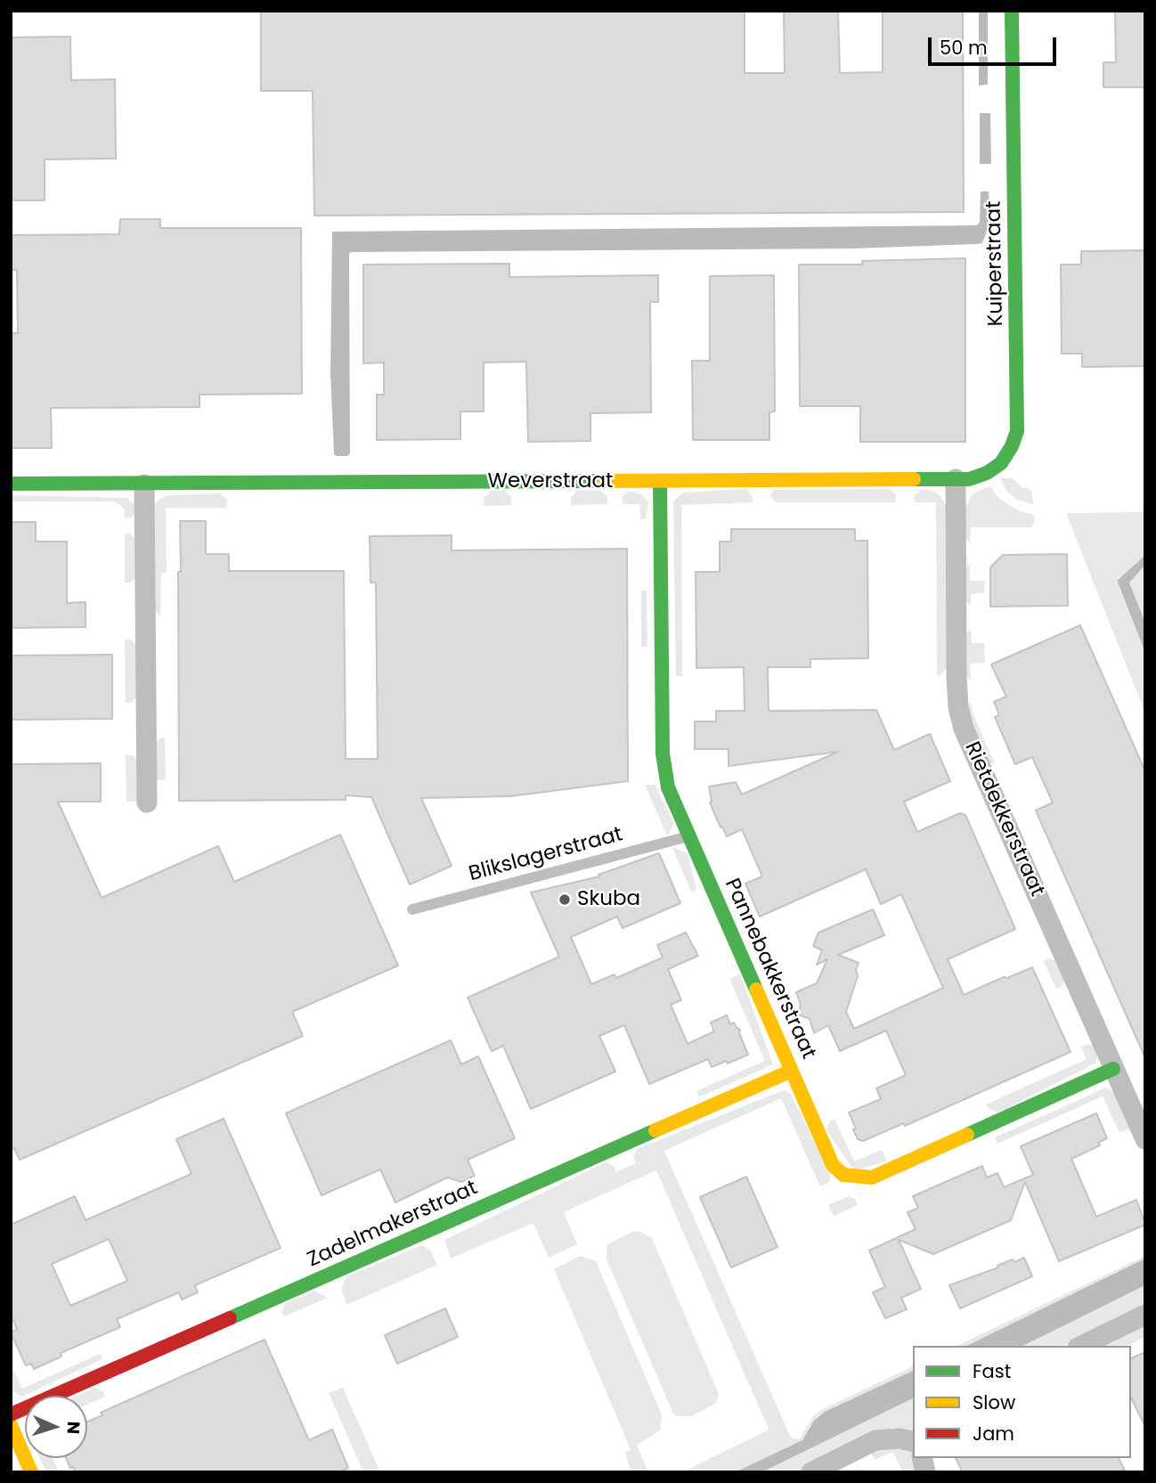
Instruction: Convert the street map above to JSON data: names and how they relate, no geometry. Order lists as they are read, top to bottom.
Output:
{
  "streets": {
    "street": [
      "Kuiperstraat",
      "Weverstraat",
      "Rietdekkerstraat",
      "Pannebakkerstraat",
      "Zadelmakerstraat"
    ],
    "lane": ["Blikslagerstraat"]
  },
  "crossings": [
    ["Kuiperstraat", "Weverstraat"],
    ["Kuiperstraat", "Rietdekkerstraat"],
    ["Weverstraat", "Rietdekkerstraat"],
    ["Weverstraat", "Pannebakkerstraat"],
    ["Rietdekkerstraat", "Pannebakkerstraat"],
    ["Blikslagerstraat", "Pannebakkerstraat"],
    ["Pannebakkerstraat", "Zadelmakerstraat"]
  ],
  "places": ["Skuba"],
  "legend": ["Fast", "Slow", "Jam"],
  "scale_bar": "50 m",
  "north": "right"
}
